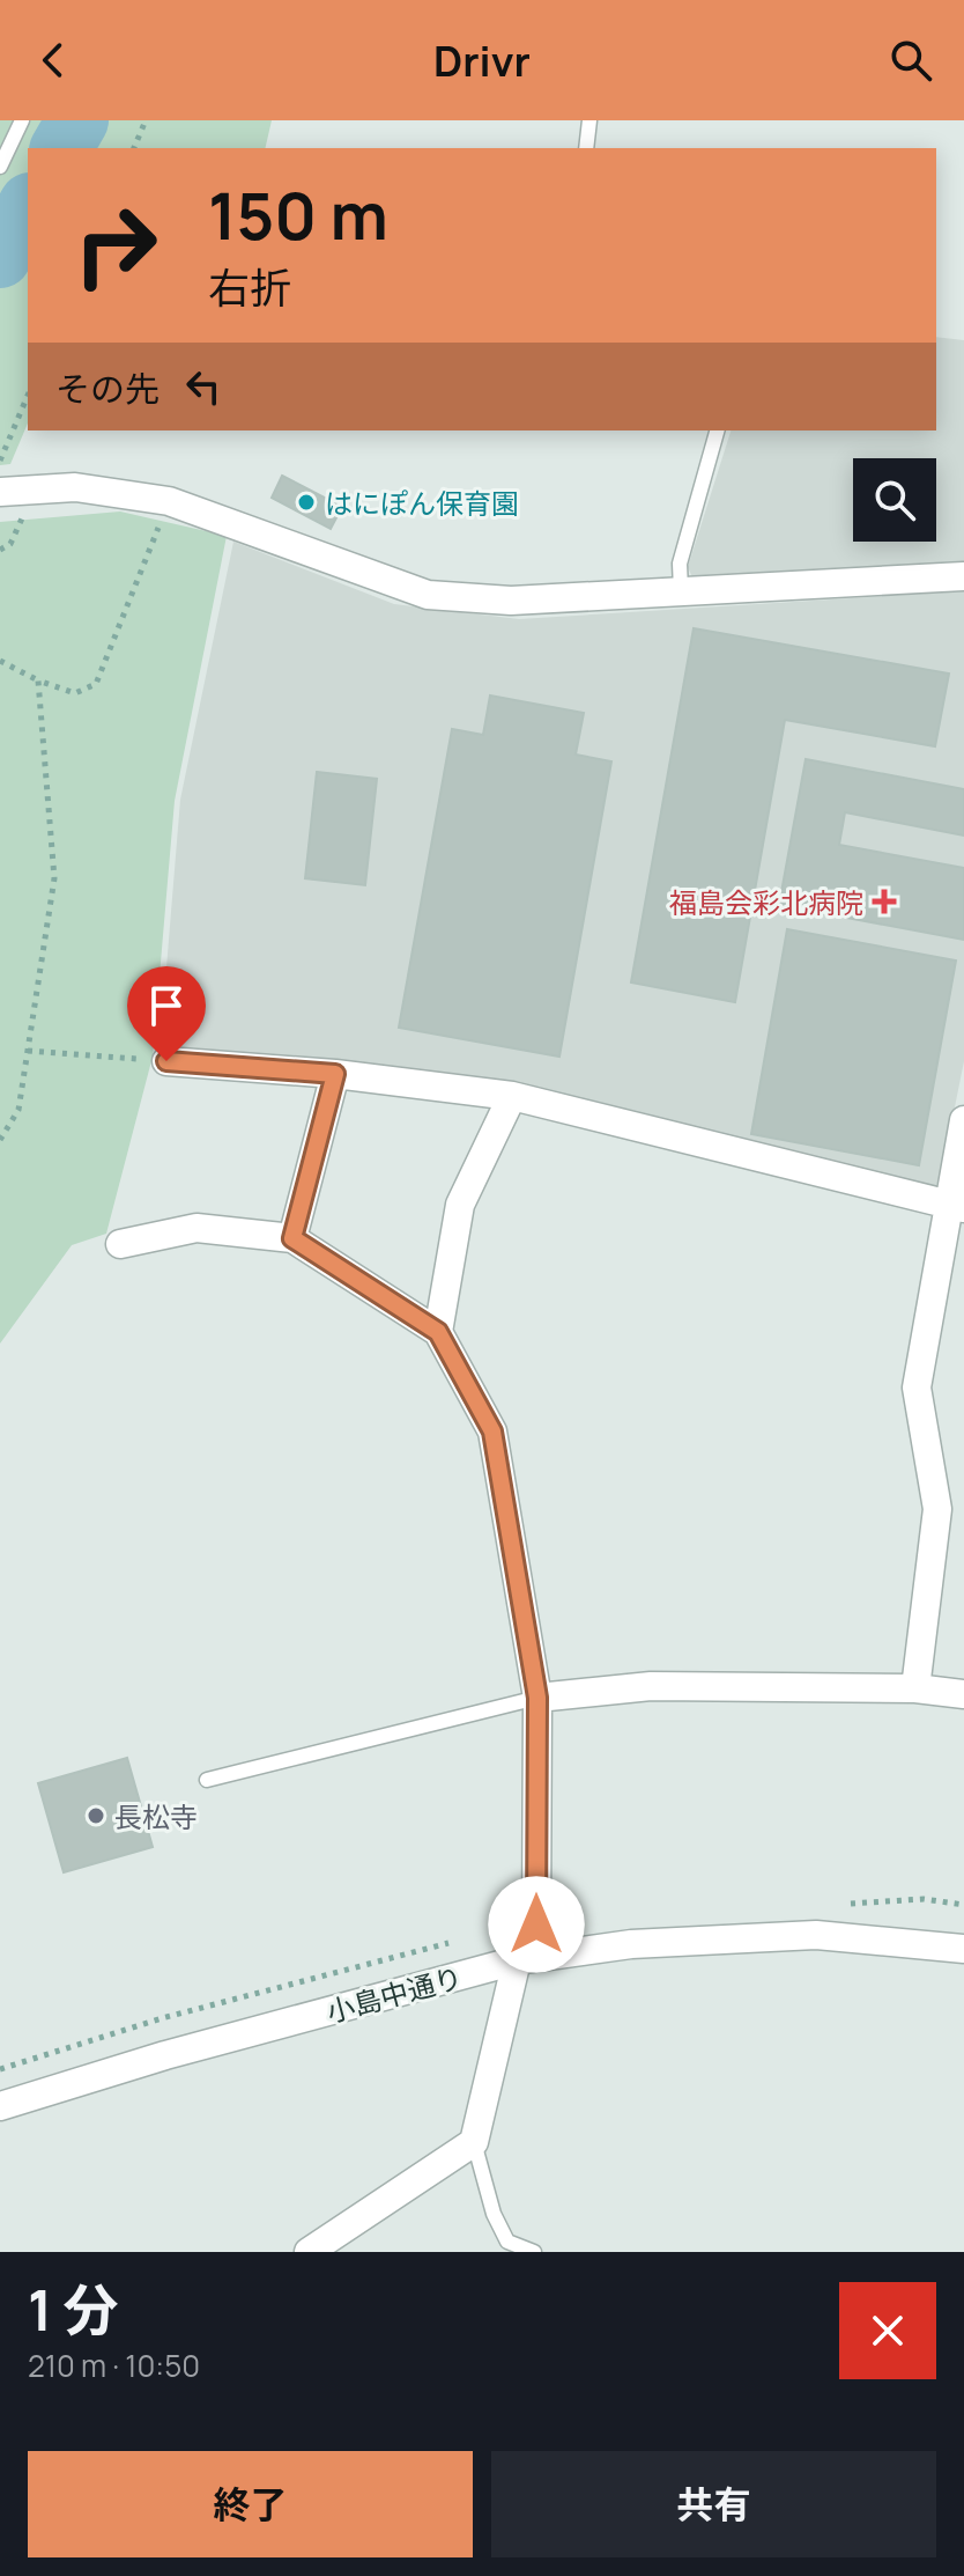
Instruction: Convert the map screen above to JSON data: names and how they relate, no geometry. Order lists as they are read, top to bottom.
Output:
{
  "streets": {
    "street": ["小島中通り"]
  },
  "places": {
    "other": ["はにぽん保育園", "長松寺"],
    "health": ["福島会彩北病院"]
  },
  "page": {
    "header": "Drivr",
    "turn": ["150 m", "右折"],
    "then": "その先",
    "heading": ["1 分", "210 m · 10:50"],
    "buttons": ["終了", "共有"]
  }
}
